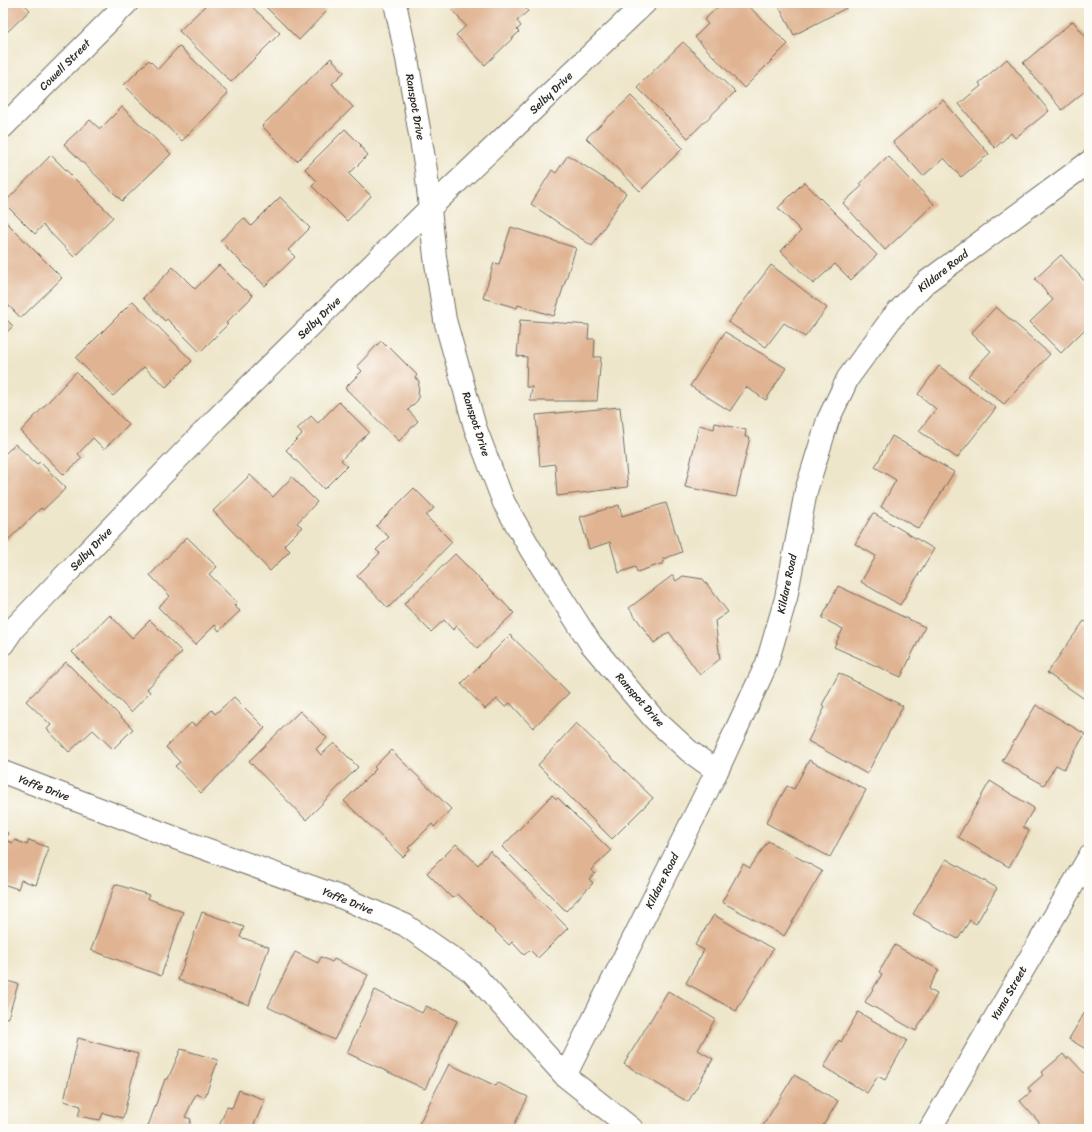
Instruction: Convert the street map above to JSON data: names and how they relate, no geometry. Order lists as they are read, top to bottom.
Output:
{
  "streets": {
    "street": [
      "Cowell Street",
      "Selby Drive",
      "Ranspot Drive",
      "Kildare Road",
      "Yaffe Drive",
      "Yuma Street"
    ]
  },
  "crossings": [
    ["Selby Drive", "Ranspot Drive"],
    ["Ranspot Drive", "Kildare Road"],
    ["Kildare Road", "Yaffe Drive"]
  ]
}
